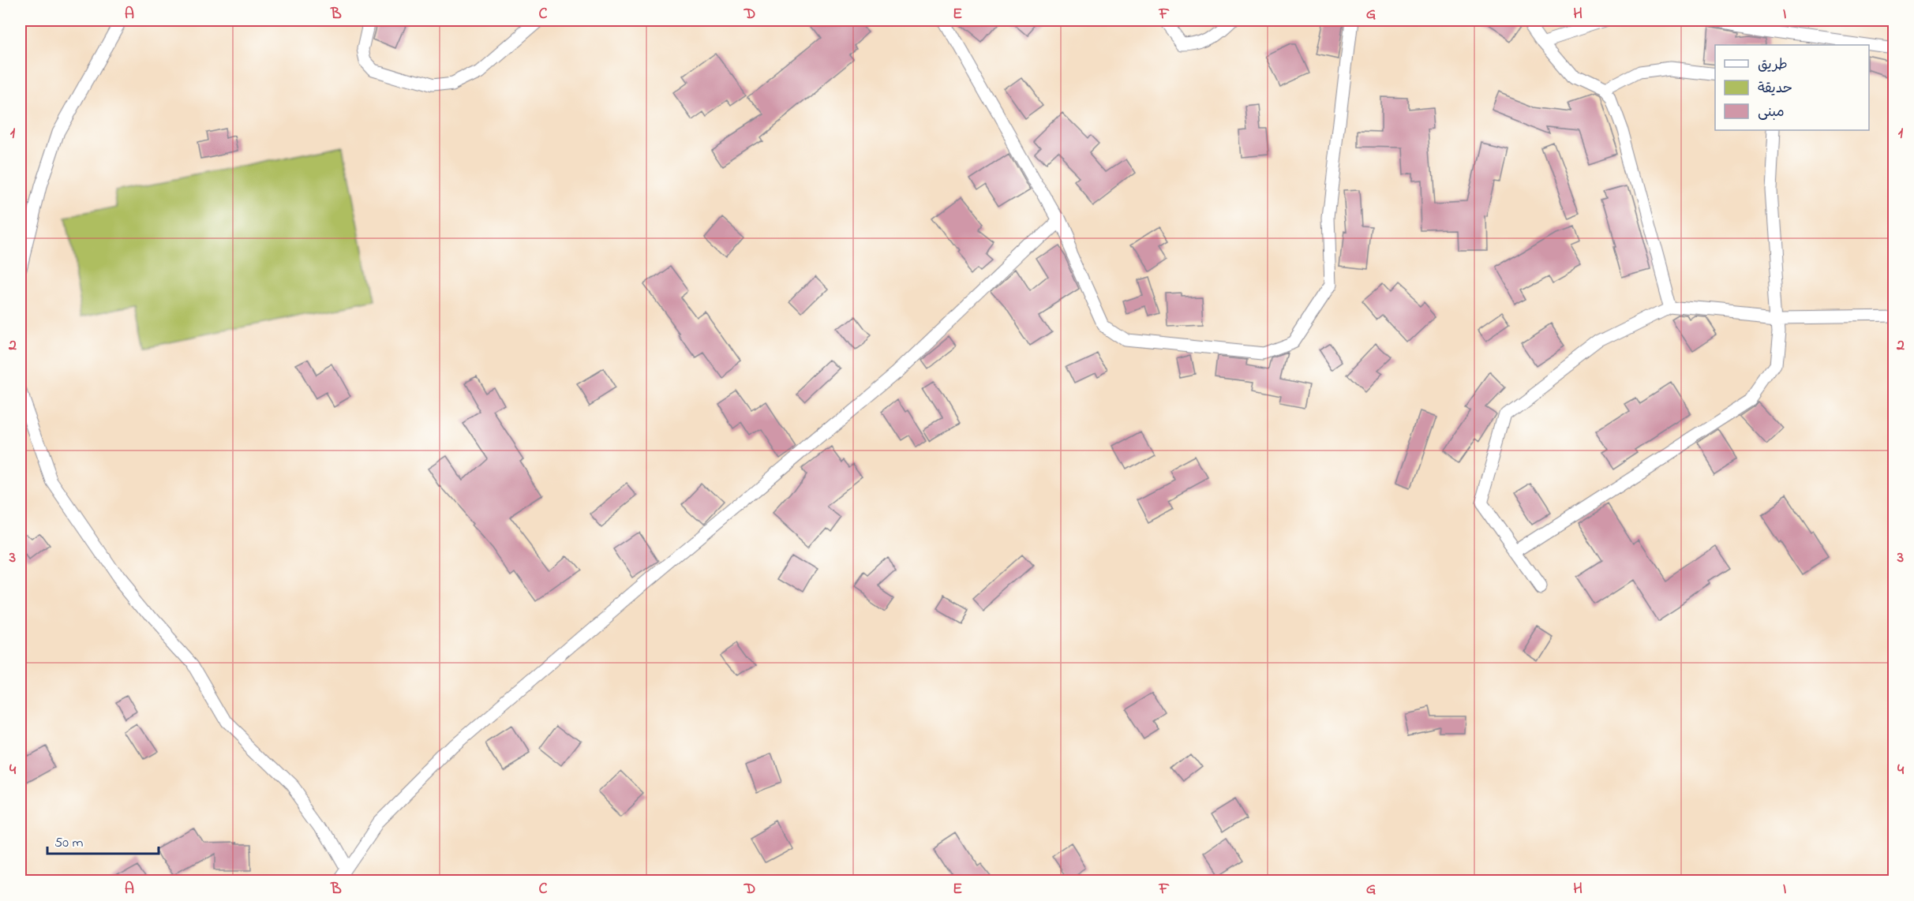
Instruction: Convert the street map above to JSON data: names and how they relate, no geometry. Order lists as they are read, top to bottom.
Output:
{
  "legend": ["طريق", "حديقة", "مبنى"],
  "scale_bar": "50 m",
  "grid": {
    "columns": [
      "A",
      "B",
      "C",
      "D",
      "E",
      "F",
      "G",
      "H",
      "I"
    ],
    "rows": [
      "1",
      "2",
      "3",
      "4"
    ]
  }
}
